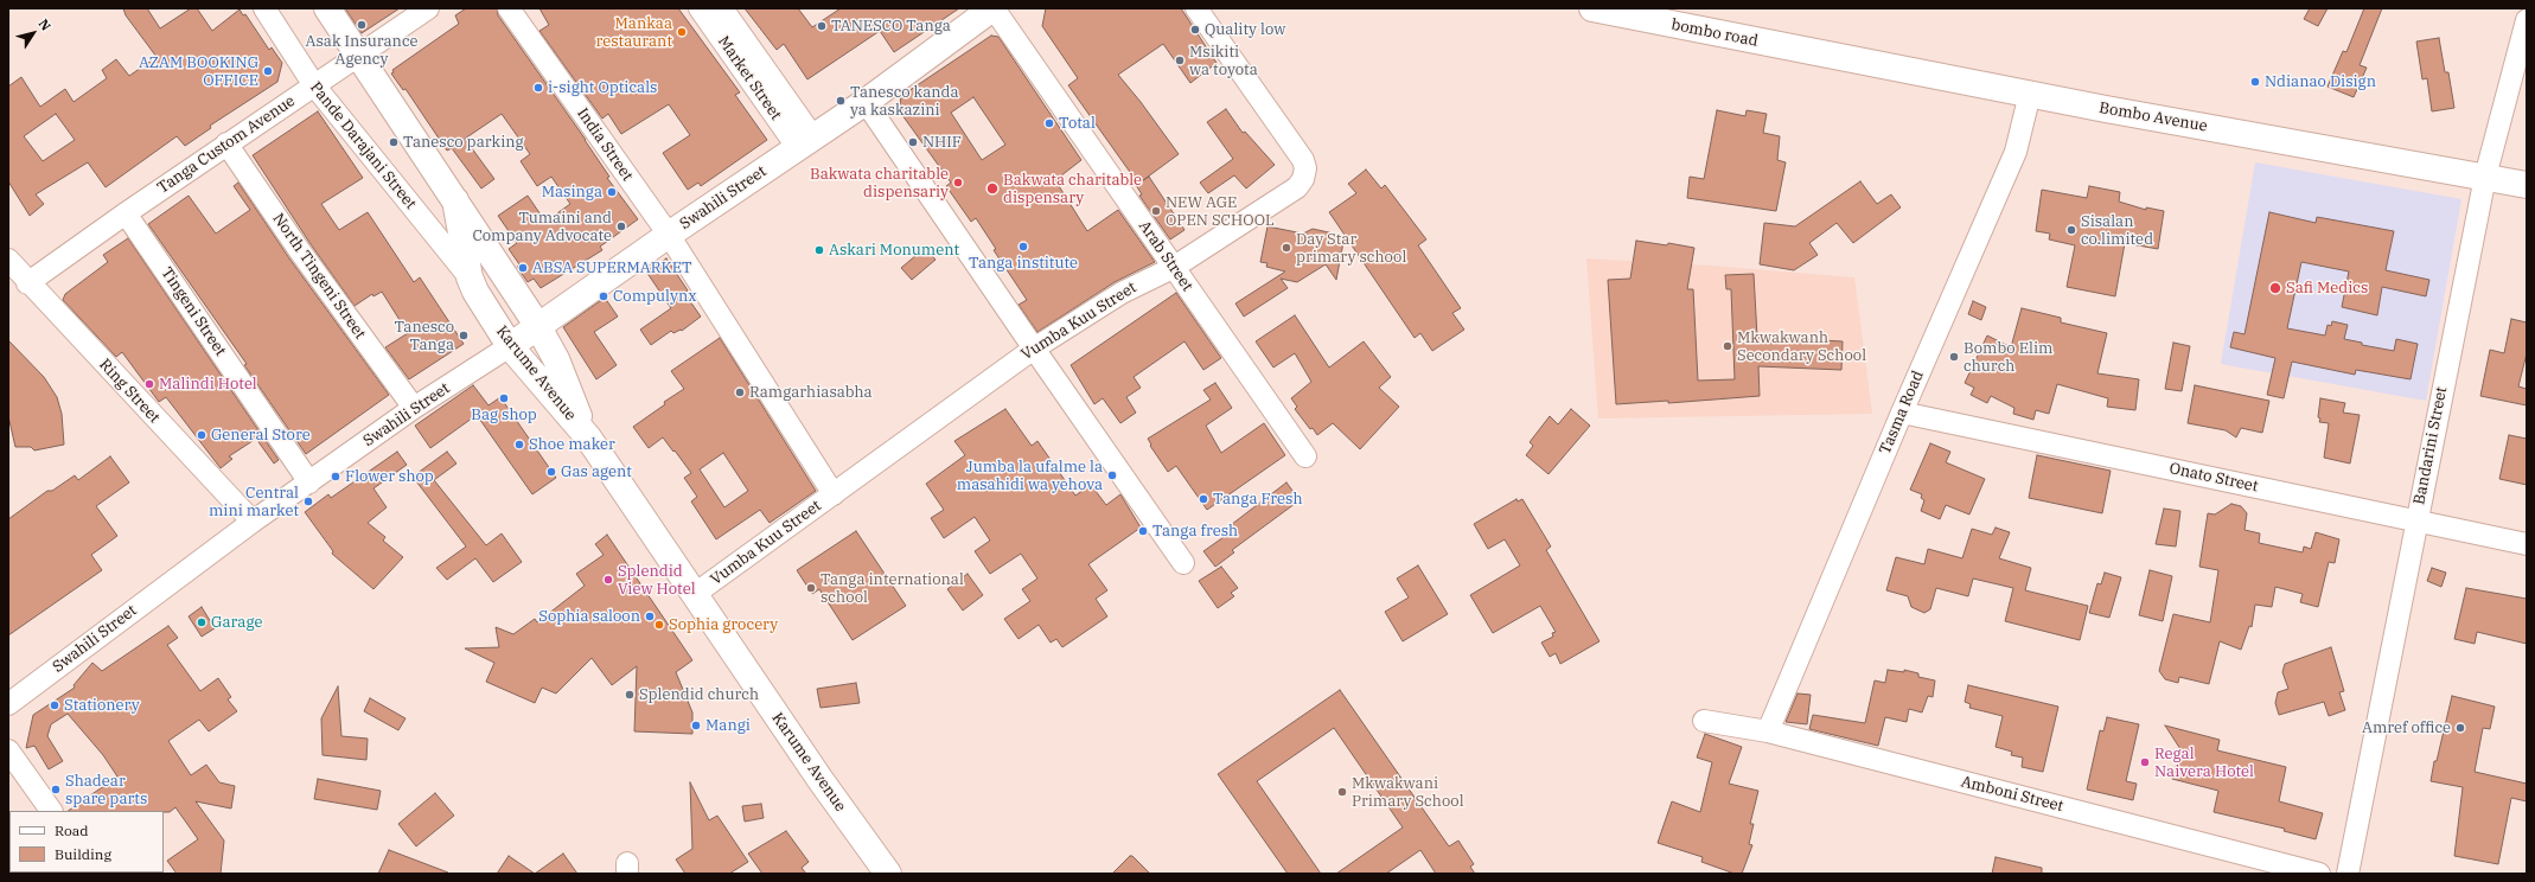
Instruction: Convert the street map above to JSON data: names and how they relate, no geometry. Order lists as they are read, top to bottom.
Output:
{
  "streets": {
    "street": [
      "bombo road",
      "Market Street",
      "Bombo Avenue",
      "Tanga Custom Avenue",
      "India Street",
      "Pande Darajani Street",
      "Swahili Street",
      "Arab Street",
      "North Tingeni Street",
      "Tingeni Street",
      "Vumba Kuu Street",
      "Karume Avenue",
      "Ring Street",
      "Tasma Road",
      "Bandarini Street",
      "Onato Street",
      "Amboni Street"
    ]
  },
  "crossings": [
    ["bombo road", "Bombo Avenue"],
    ["Market Street", "Swahili Street"],
    ["Bombo Avenue", "Tasma Road"],
    ["Bombo Avenue", "Bandarini Street"],
    ["Tanga Custom Avenue", "Pande Darajani Street"],
    ["Tanga Custom Avenue", "North Tingeni Street"],
    ["Tanga Custom Avenue", "Tingeni Street"],
    ["Tanga Custom Avenue", "Karume Avenue"],
    ["Tanga Custom Avenue", "Ring Street"],
    ["India Street", "Swahili Street"],
    ["India Street", "Vumba Kuu Street"],
    ["Pande Darajani Street", "Karume Avenue"],
    ["Swahili Street", "Arab Street"],
    ["Swahili Street", "North Tingeni Street"],
    ["Swahili Street", "Tingeni Street"],
    ["Swahili Street", "Karume Avenue"],
    ["Swahili Street", "Ring Street"],
    ["Arab Street", "Vumba Kuu Street"],
    ["Vumba Kuu Street", "Karume Avenue"],
    ["Tasma Road", "Onato Street"],
    ["Tasma Road", "Amboni Street"],
    ["Bandarini Street", "Onato Street"]
  ],
  "places": [
    "Asak Insurance Agency",
    "TANESCO Tanga",
    "Quality low",
    "Mankaa restaurant",
    "Msikiti wa toyota",
    "AZAM BOOKING OFFICE",
    "Ndianao Disign",
    "i-sight Opticals",
    "Tanesco kanda ya kaskazini",
    "Total",
    "Tanesco parking",
    "NHIF",
    "Bakwata charitable dispensariy",
    "Bakwata charitable dispensary",
    "Masinga",
    "NEW AGE OPEN SCHOOL",
    "Tumaini and Company Advocate",
    "Sisalan co.limited",
    "Tanga institute",
    "Day Star primary school",
    "Askari Monument",
    "ABSA SUPERMARKET",
    "Safi Medics",
    "Compulynx",
    "Tanesco Tanga",
    "Mkwakwanh Secondary School",
    "Bombo Elim church",
    "Malindi Hotel",
    "Ramgarhiasabha",
    "Bag shop",
    "General Store",
    "Shoe maker",
    "Gas agent",
    "Jumba la ufalme la masahidi wa yehova",
    "Flower shop",
    "Tanga Fresh",
    "Central mini market",
    "Tanga fresh",
    "Splendid View Hotel",
    "Tanga international school",
    "Sophia saloon",
    "Garage",
    "Sophia grocery",
    "Splendid church",
    "Stationery",
    "Mangi",
    "Amref office",
    "Regal Naivera Hotel",
    "Shadear spare parts",
    "Mkwakwani Primary School"
  ],
  "legend": ["Road", "Building"],
  "north": "top right"
}
